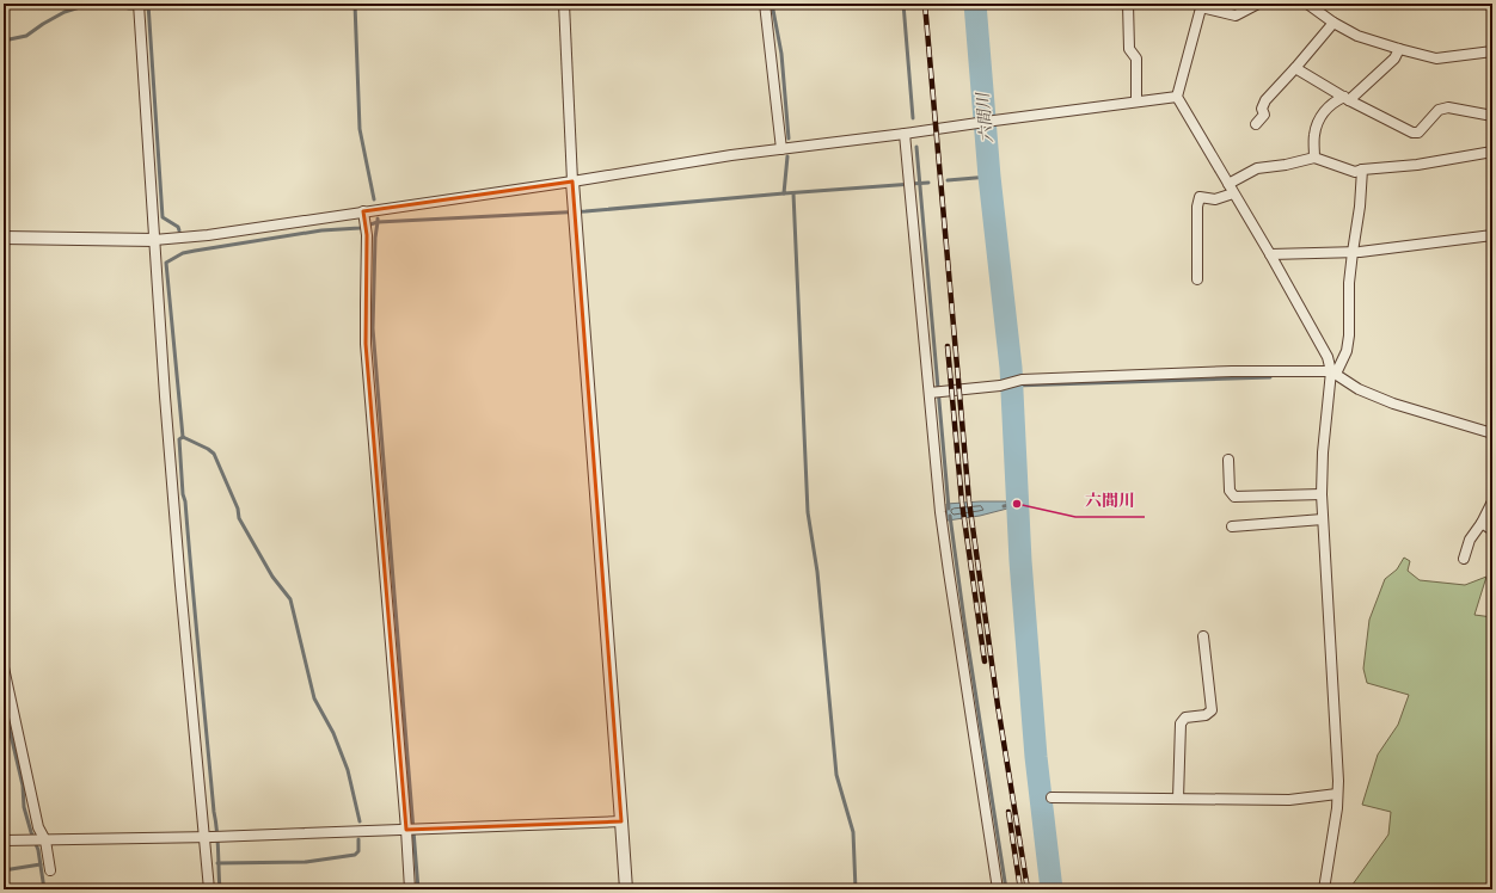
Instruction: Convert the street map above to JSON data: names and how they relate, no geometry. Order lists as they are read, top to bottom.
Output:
{
  "water": ["六間川"],
  "places": ["六間川"]
}
